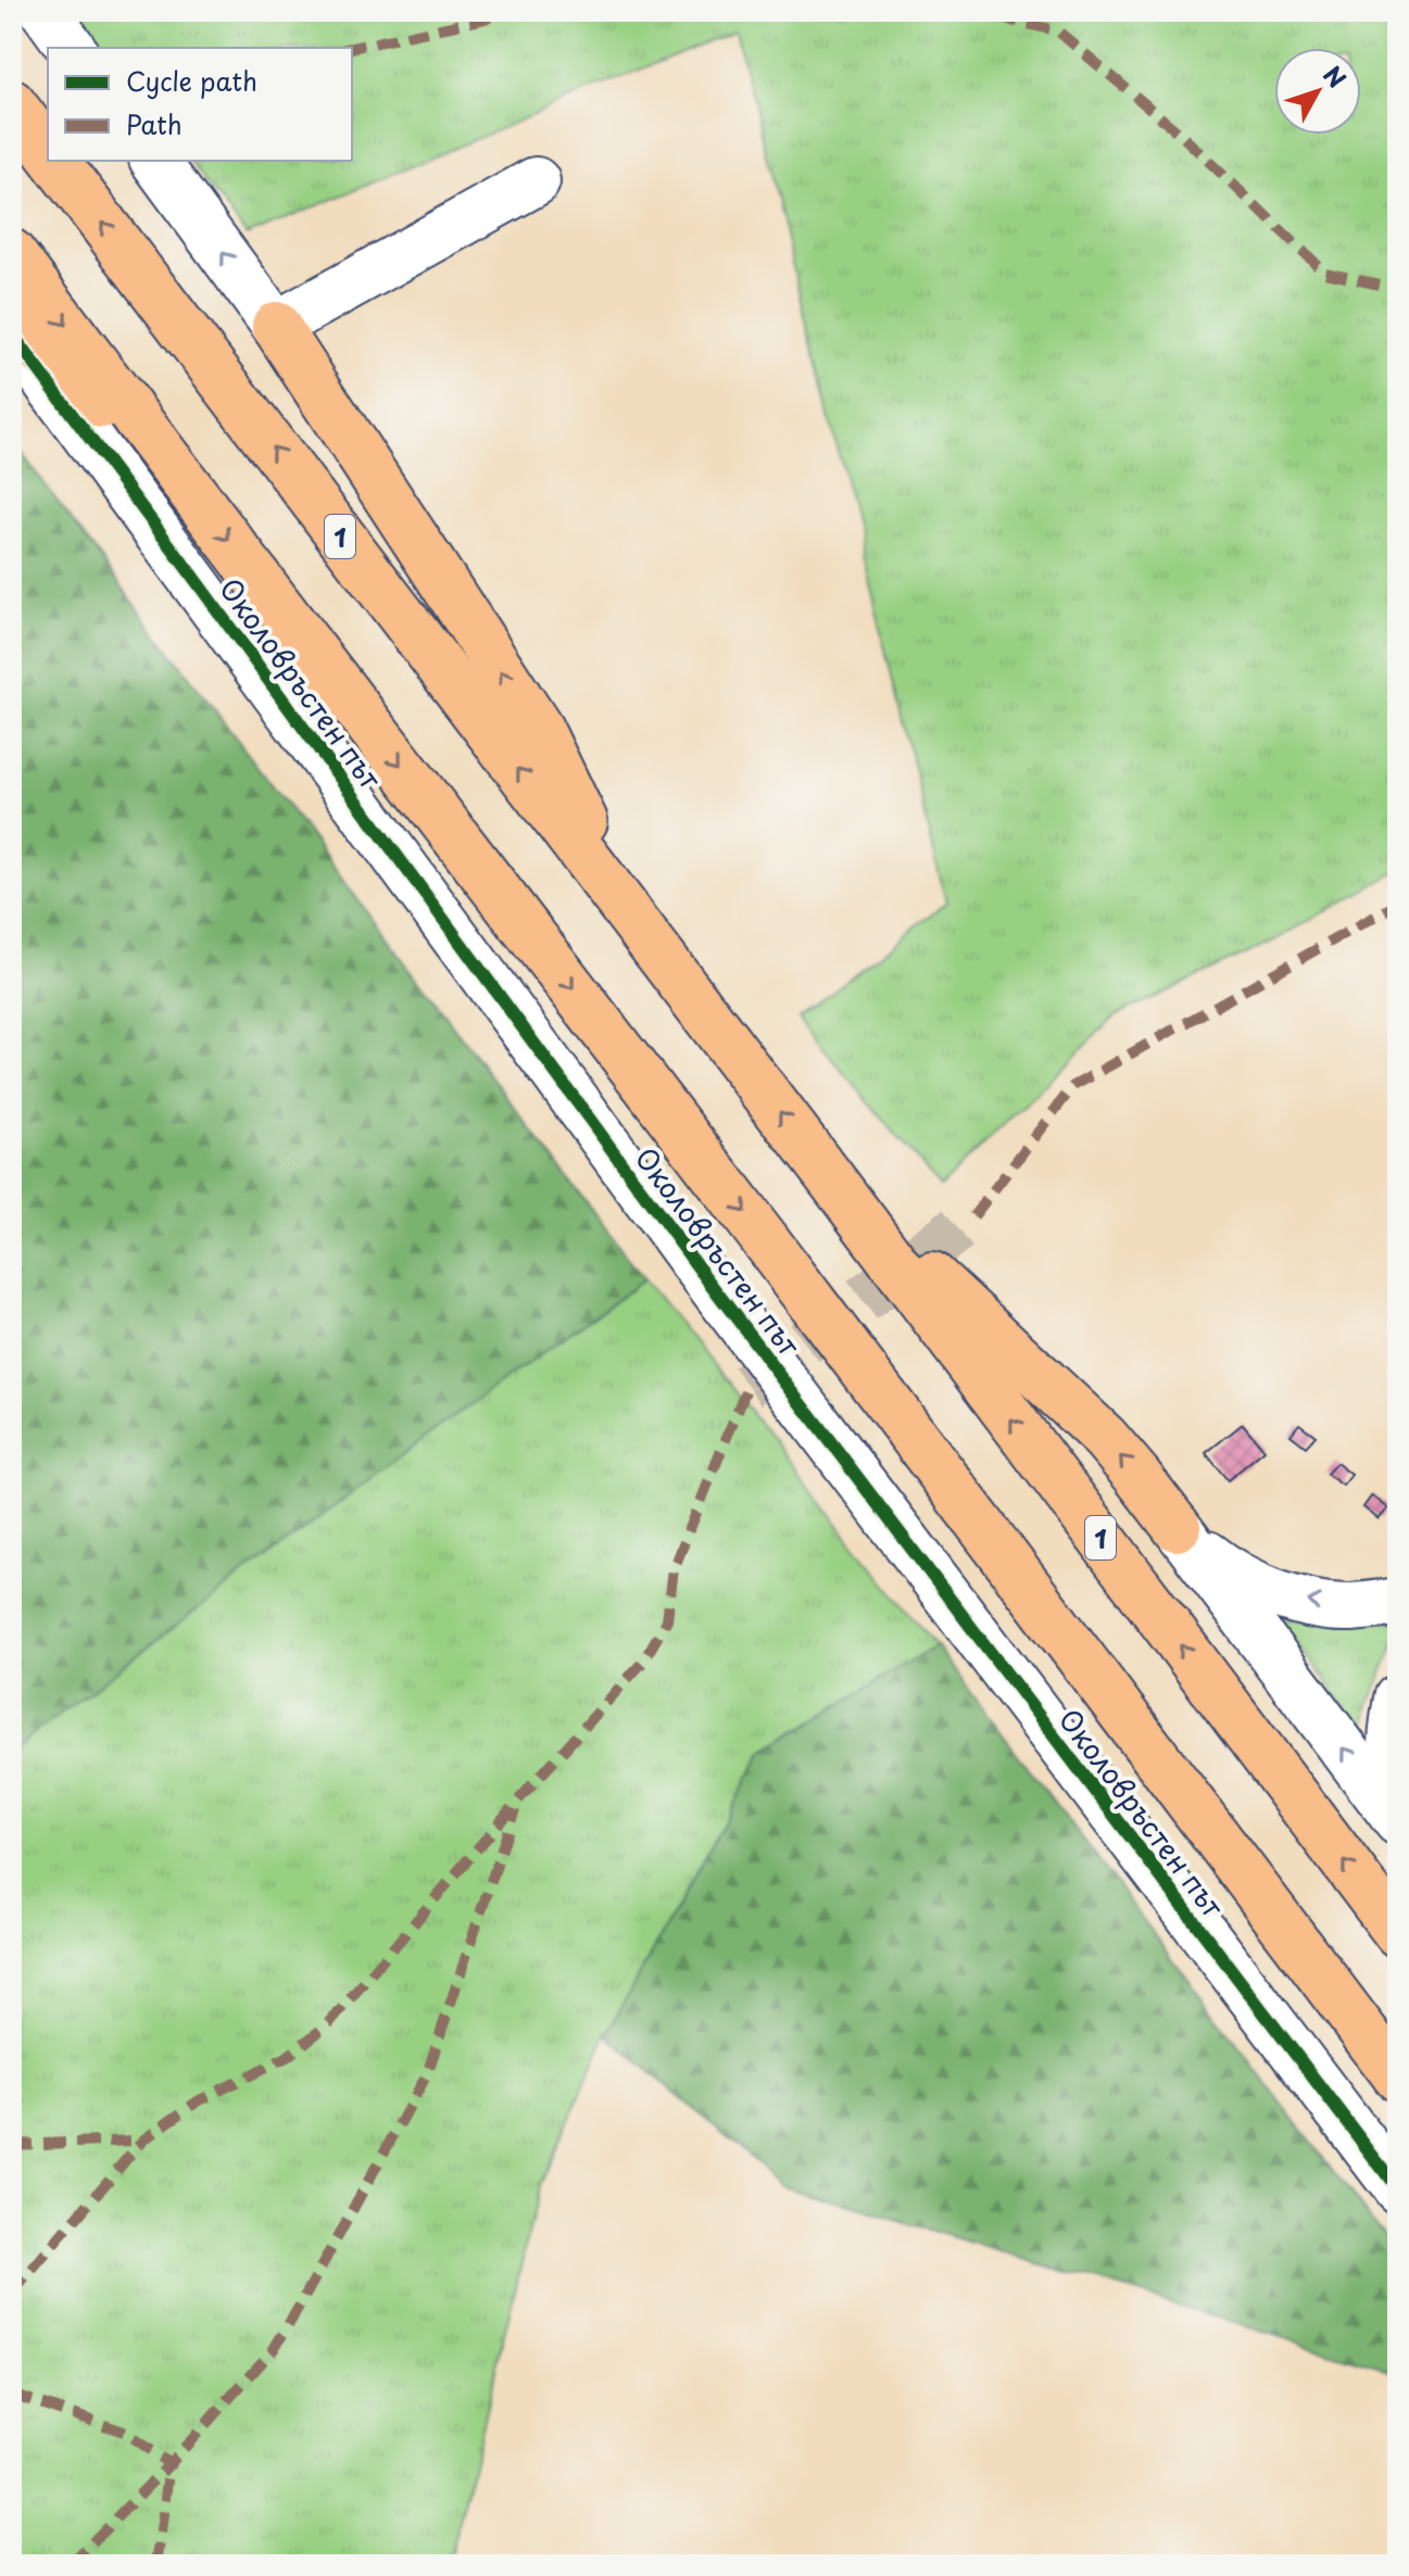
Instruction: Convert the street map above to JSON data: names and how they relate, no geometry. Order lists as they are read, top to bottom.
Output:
{
  "streets": {
    "highway": ["1", "Околовръстен път"]
  },
  "legend": ["Cycle path", "Path"],
  "north": "top right"
}
